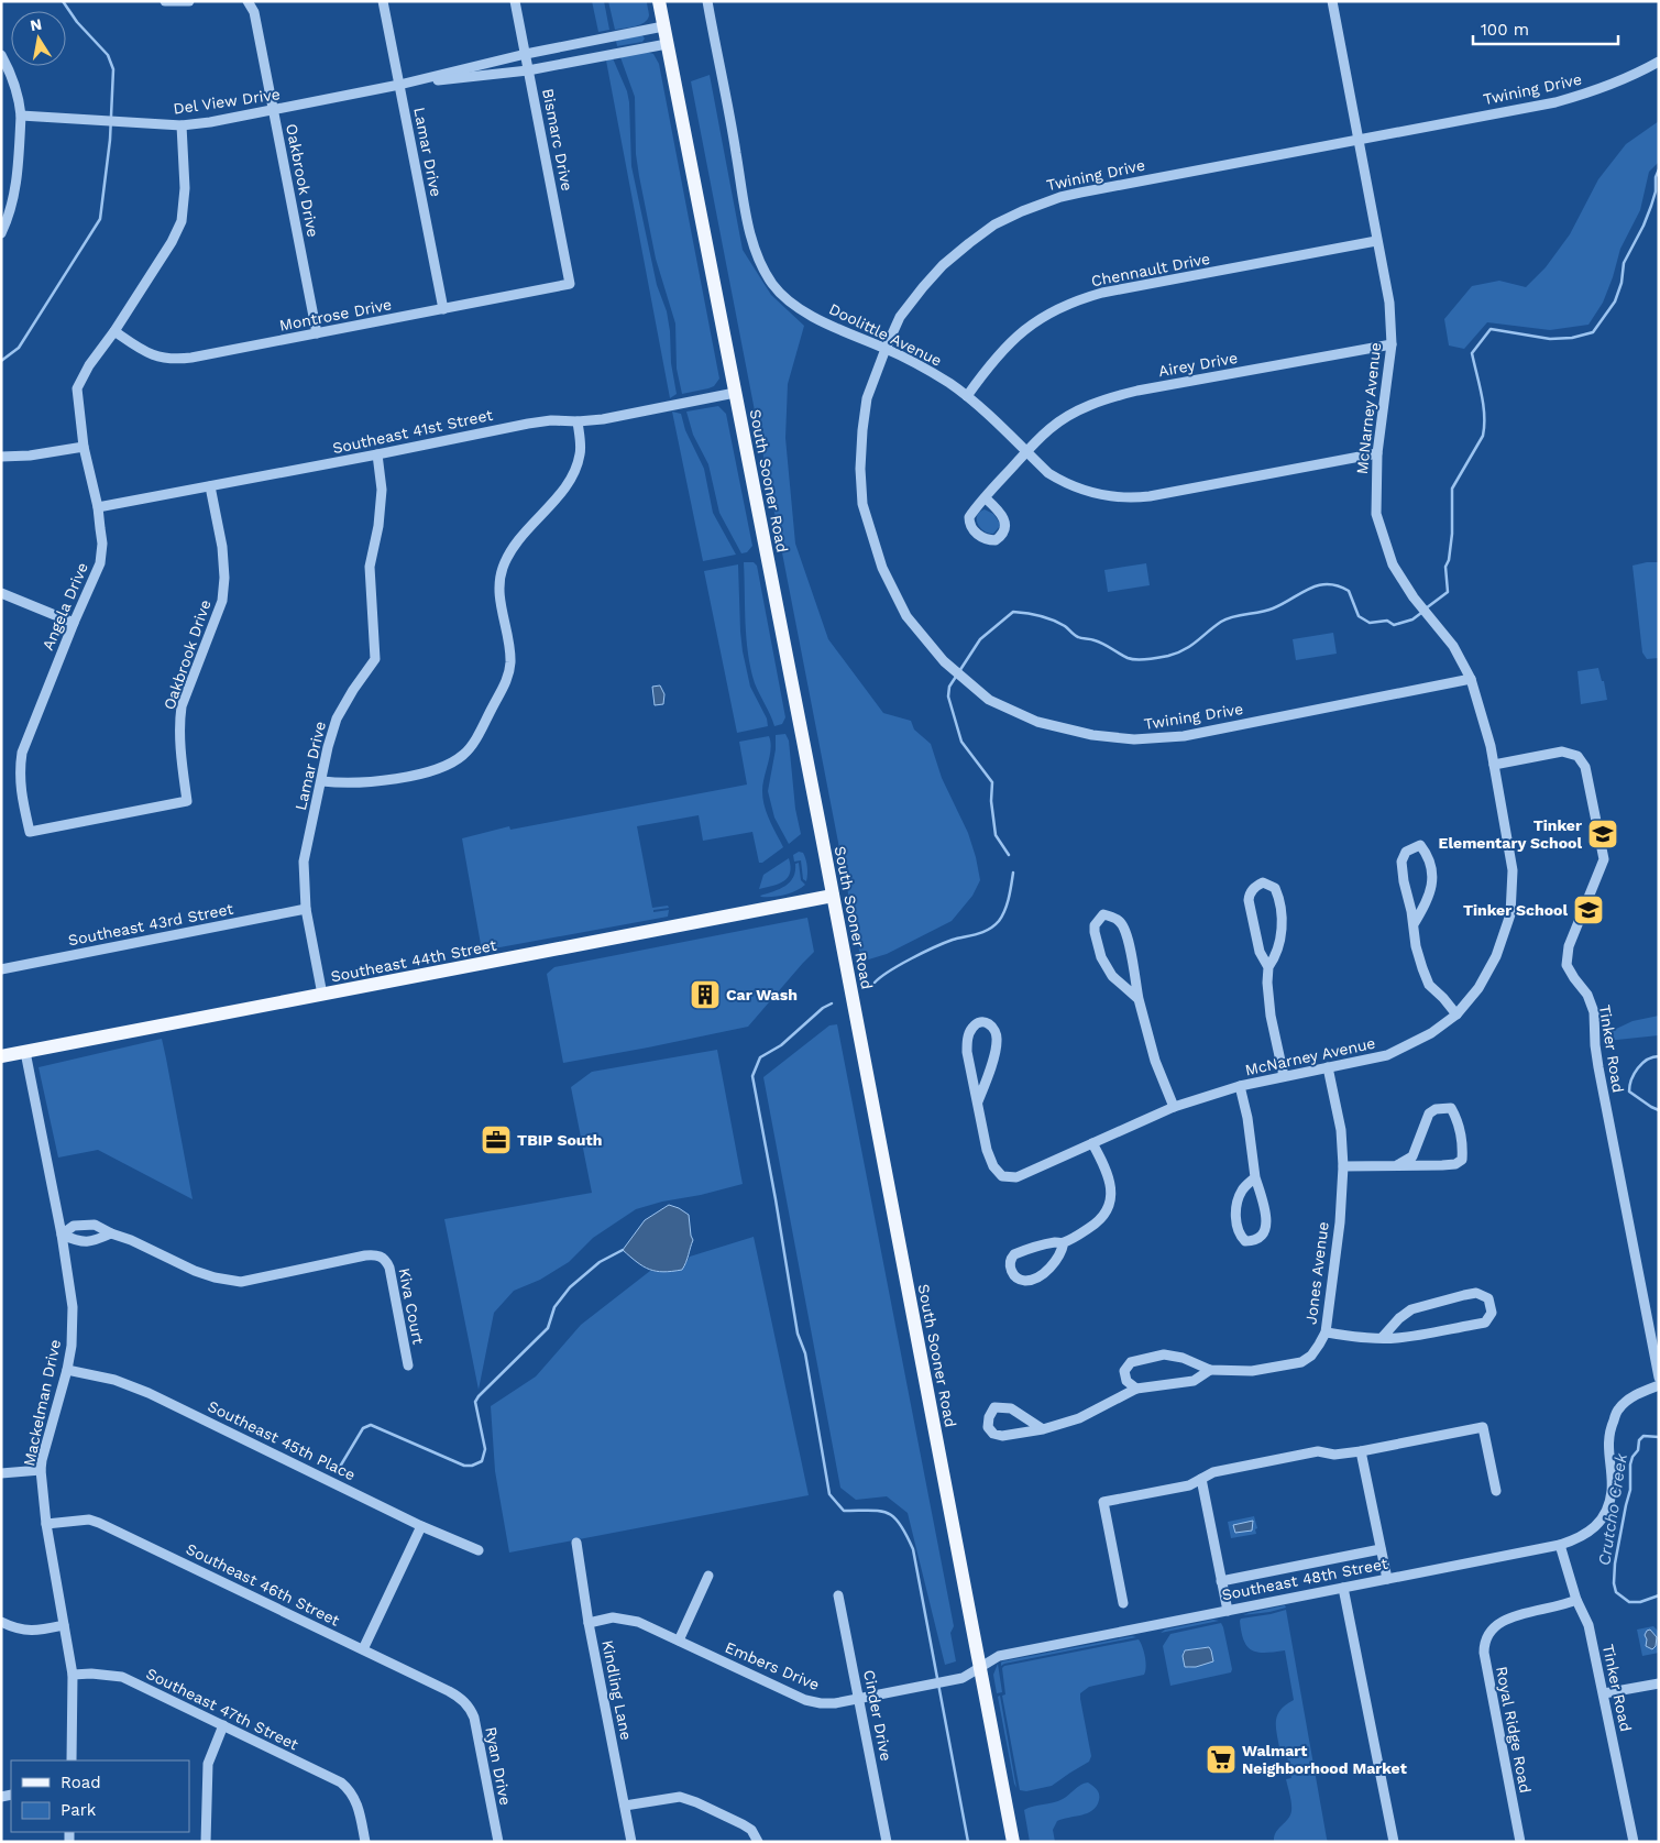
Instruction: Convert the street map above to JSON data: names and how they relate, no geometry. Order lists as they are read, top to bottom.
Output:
{
  "streets": {
    "main road": ["South Sooner Road", "Southeast 44th Street"],
    "street": [
      "Twining Drive",
      "Del View Drive",
      "Bismarc Drive",
      "Lamar Drive",
      "Oakbrook Drive",
      "Chennault Drive",
      "Montrose Drive",
      "Doolittle Avenue",
      "Airey Drive",
      "McNarney Avenue",
      "Southeast 41st Street",
      "Angela Drive",
      "Southeast 43rd Street",
      "Tinker Road",
      "Jones Avenue",
      "Kiva Court",
      "Mackelman Drive",
      "Southeast 45th Place",
      "Southeast 48th Street",
      "Southeast 46th Street",
      "Embers Drive",
      "Kindling Lane",
      "Southeast 47th Street",
      "Cinder Drive",
      "Royal Ridge Road",
      "Ryan Drive"
    ]
  },
  "crossings": [
    ["Twining Drive", "Doolittle Avenue"],
    ["Twining Drive", "McNarney Avenue"],
    ["Del View Drive", "Bismarc Drive"],
    ["Del View Drive", "Lamar Drive"],
    ["Del View Drive", "Oakbrook Drive"],
    ["Del View Drive", "South Sooner Road"],
    ["Del View Drive", "Angela Drive"],
    ["Bismarc Drive", "Montrose Drive"],
    ["Lamar Drive", "Montrose Drive"],
    ["Lamar Drive", "Southeast 41st Street"],
    ["Lamar Drive", "Southeast 43rd Street"],
    ["Lamar Drive", "Southeast 44th Street"],
    ["Oakbrook Drive", "Montrose Drive"],
    ["Oakbrook Drive", "Southeast 41st Street"],
    ["Oakbrook Drive", "Angela Drive"],
    ["Chennault Drive", "Doolittle Avenue"],
    ["Chennault Drive", "McNarney Avenue"],
    ["Montrose Drive", "Angela Drive"],
    ["Doolittle Avenue", "Airey Drive"],
    ["Doolittle Avenue", "McNarney Avenue"],
    ["Airey Drive", "McNarney Avenue"],
    ["McNarney Avenue", "Tinker Road"],
    ["McNarney Avenue", "Jones Avenue"],
    ["Southeast 41st Street", "South Sooner Road"],
    ["Southeast 41st Street", "Angela Drive"],
    ["South Sooner Road", "Southeast 44th Street"],
    ["South Sooner Road", "Southeast 48th Street"],
    ["South Sooner Road", "Embers Drive"],
    ["Southeast 44th Street", "Mackelman Drive"],
    ["Tinker Road", "Southeast 48th Street"],
    ["Tinker Road", "Royal Ridge Road"],
    ["Mackelman Drive", "Southeast 45th Place"],
    ["Mackelman Drive", "Southeast 46th Street"],
    ["Mackelman Drive", "Southeast 47th Street"],
    ["Southeast 48th Street", "Embers Drive"],
    ["Southeast 46th Street", "Ryan Drive"],
    ["Embers Drive", "Kindling Lane"],
    ["Embers Drive", "Cinder Drive"]
  ],
  "water": ["Crutcho Creek"],
  "places": {
    "school or university": ["Tinker Elementary School", "Tinker School"],
    "building": ["Car Wash"],
    "office": ["TBIP South"],
    "supermarket": ["Walmart Neighborhood Market"]
  },
  "legend": ["Road", "Park"],
  "scale_bar": "100 m",
  "north": "top"
}
